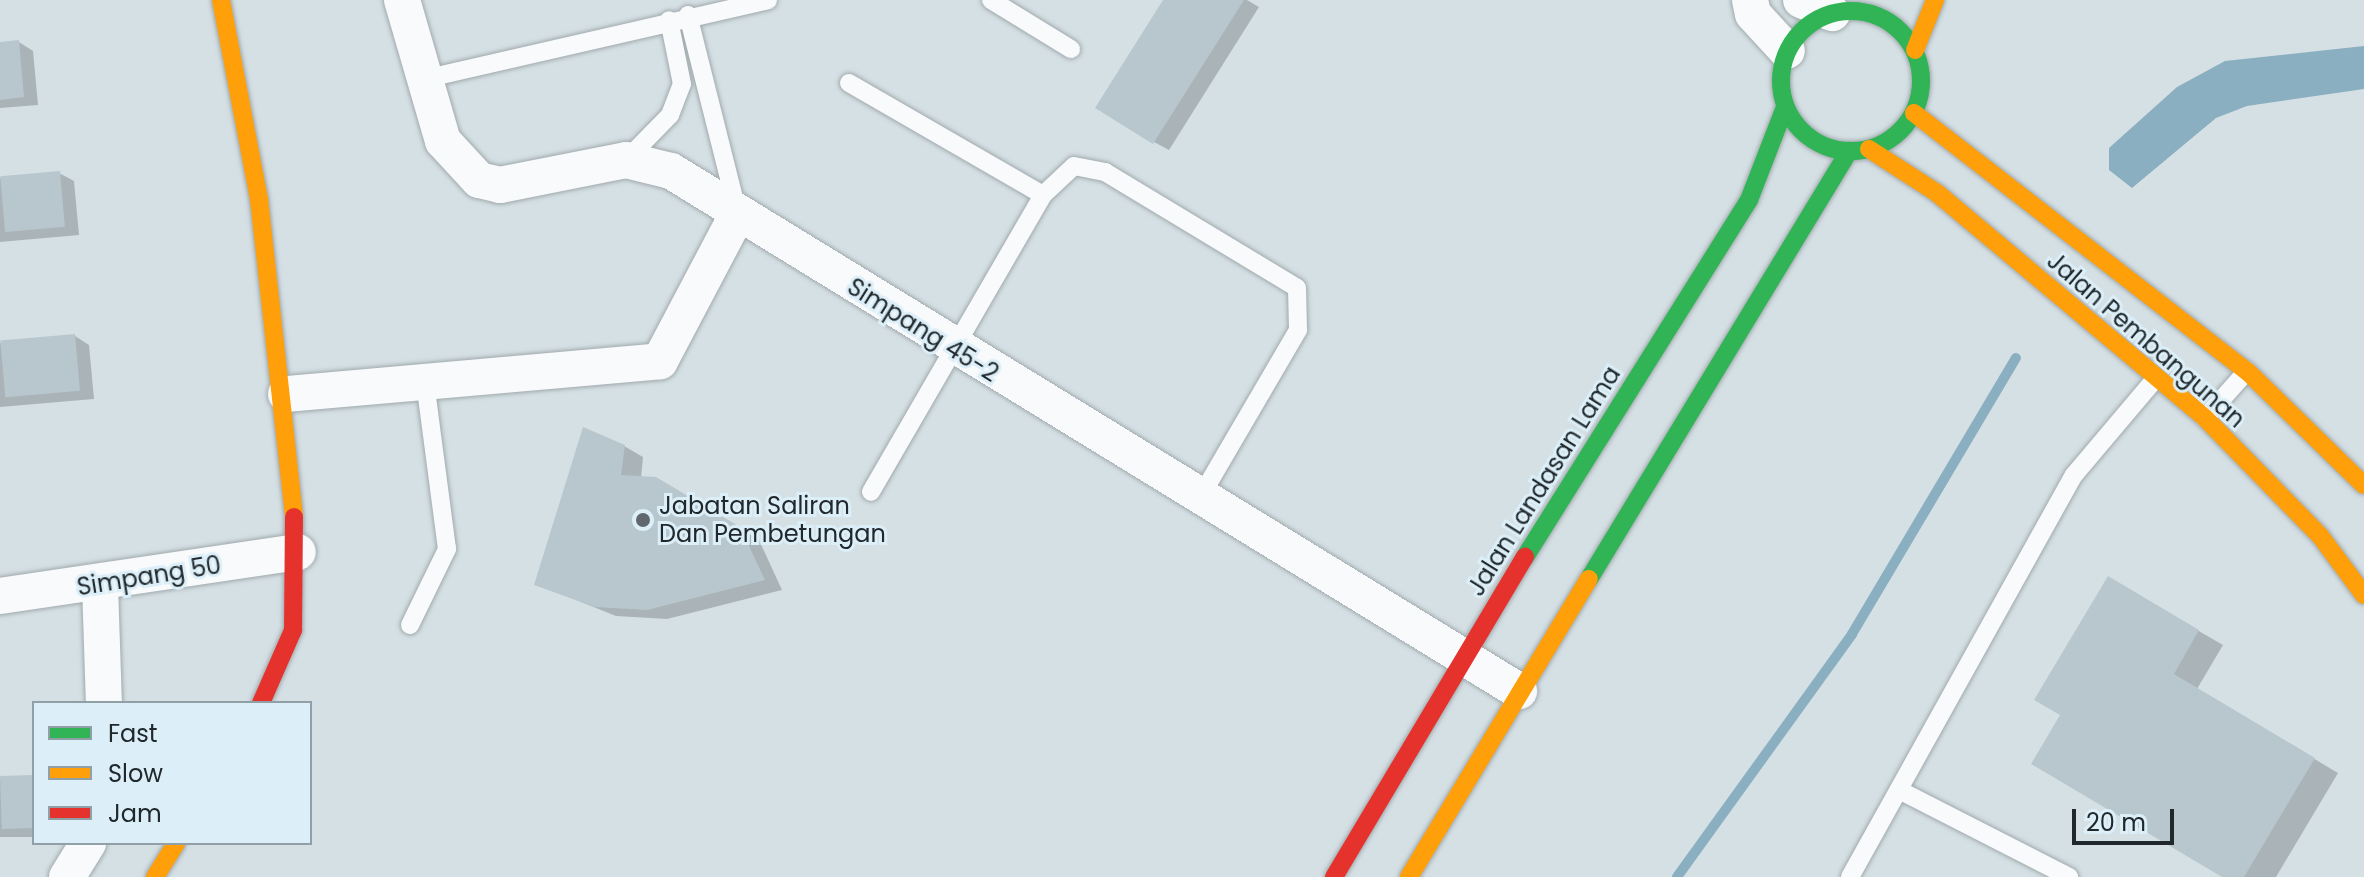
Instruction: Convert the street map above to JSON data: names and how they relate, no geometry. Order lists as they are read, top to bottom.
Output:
{
  "streets": {
    "main road": ["Jalan Pembangunan", "Jalan Landasan Lama"],
    "street": ["Simpang 45-2", "Simpang 50"]
  },
  "crossings": [
    ["Simpang 45-2", "Jalan Landasan Lama"],
    ["Jalan Pembangunan", "Jalan Landasan Lama"]
  ],
  "places": ["Jabatan Saliran Dan Pembetungan"],
  "legend": ["Fast", "Slow", "Jam"],
  "scale_bar": "20 m"
}
